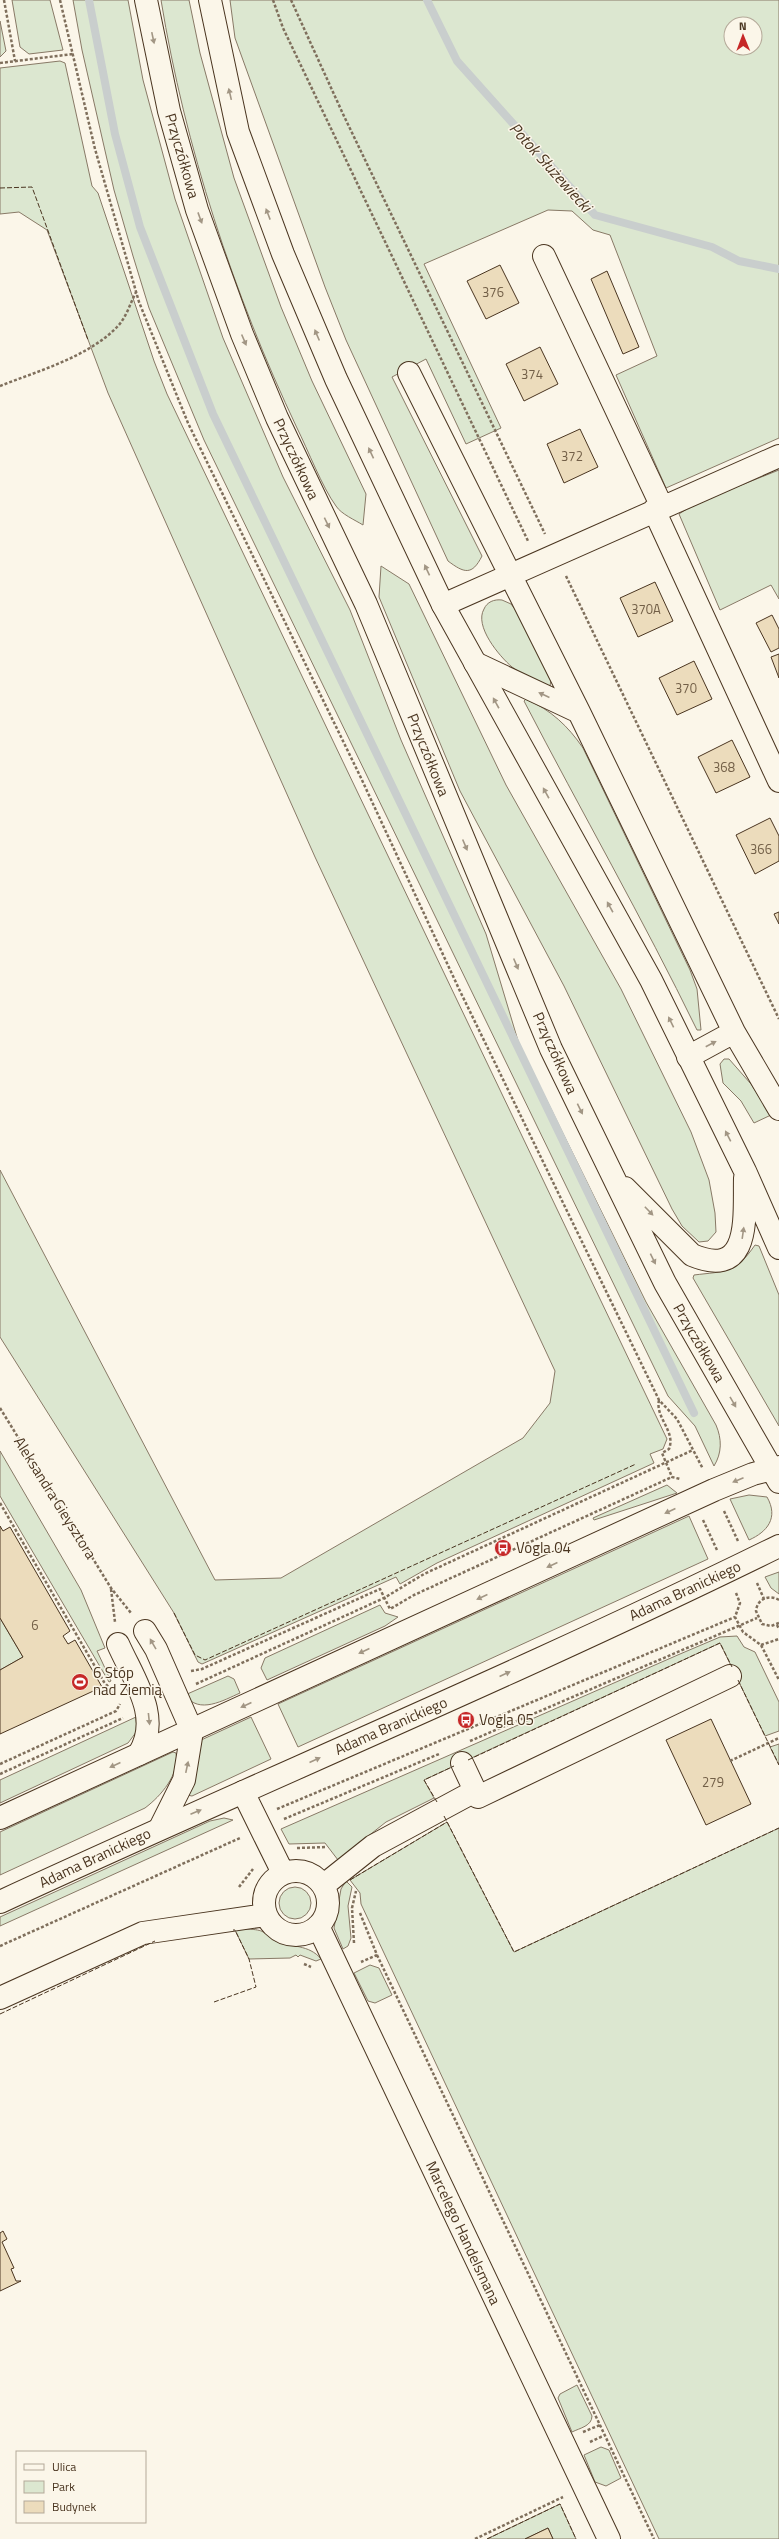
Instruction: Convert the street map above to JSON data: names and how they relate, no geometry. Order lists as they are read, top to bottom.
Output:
{
  "streets": {
    "main road": ["Przyczółkowa", "Adama Branickiego", "Marcelego Handelsmana"],
    "path": ["Aleksandra Gieysztora"]
  },
  "water": ["Potok Służewiecki"],
  "places": {
    "bus stop": ["Vogla 04", "Vogla 05"],
    "sports": ["6 Stóp nad Ziemią"]
  },
  "house_numbers": [
    "376",
    "374",
    "372",
    "370A",
    "370",
    "368",
    "366",
    "6",
    "279"
  ],
  "legend": ["Ulica", "Park", "Budynek"],
  "north": "top"
}
